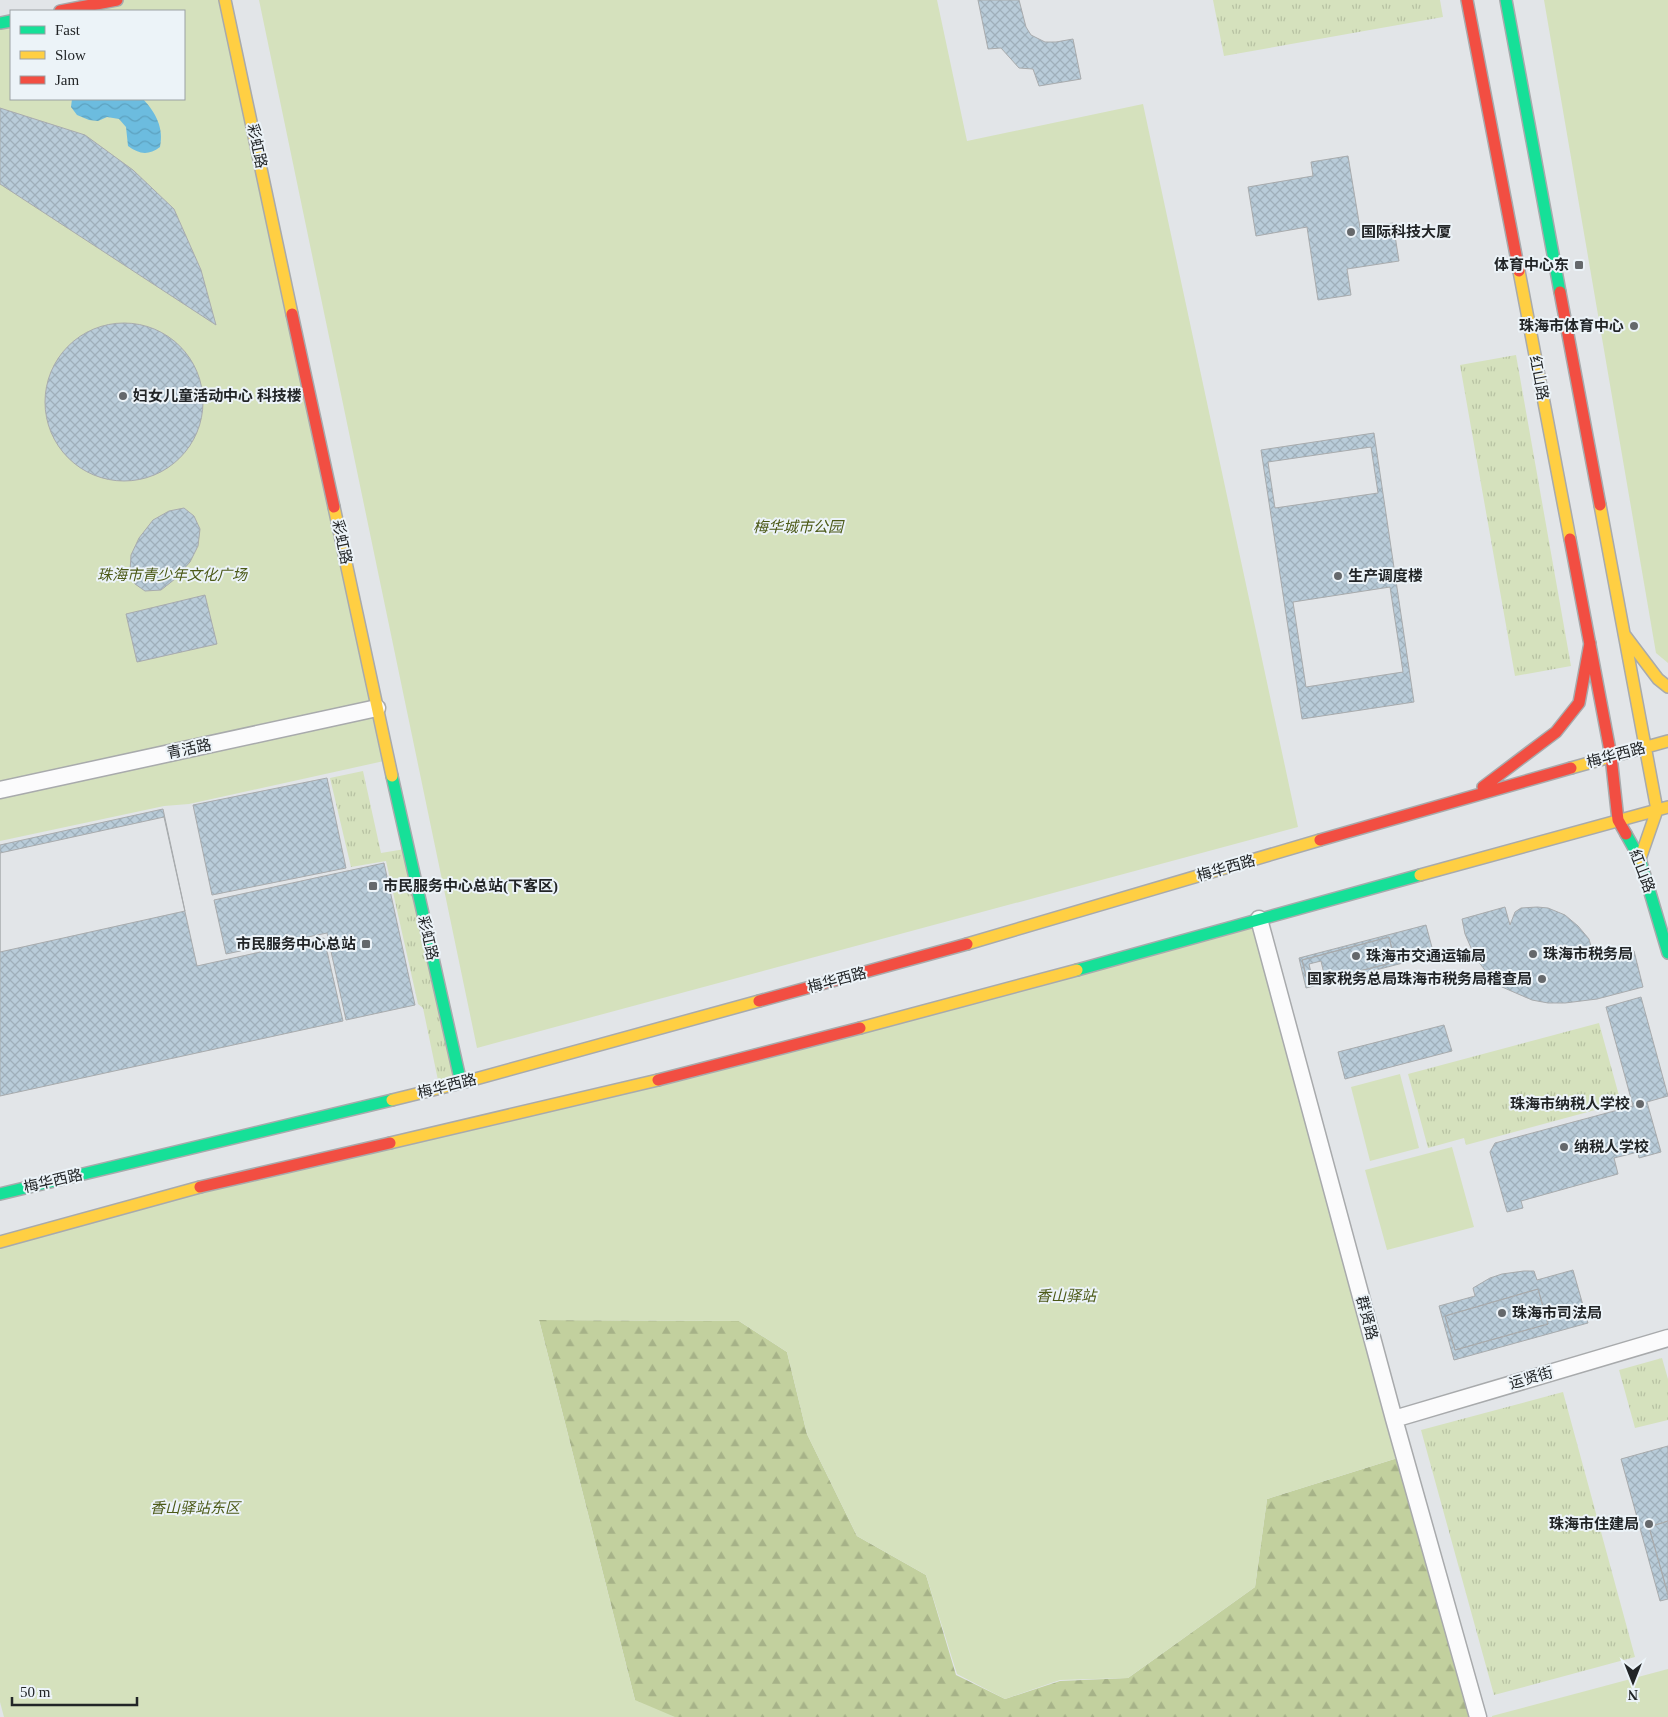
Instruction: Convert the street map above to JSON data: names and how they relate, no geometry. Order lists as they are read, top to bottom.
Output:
{
  "streets": {
    "main road": [
      "彩虹路",
      "红山路",
      "梅华西路",
      "紅山路"
    ],
    "street": ["青活路", "群贤路", "运贤街"]
  },
  "crossings": [
    ["彩虹路", "青活路"],
    ["彩虹路", "梅华西路"],
    ["红山路", "梅华西路"],
    ["红山路", "紅山路"],
    ["群贤路", "运贤街"]
  ],
  "parks": [
    "梅华城市公园",
    "珠海市青少年文化广场",
    "香山驿站",
    "香山驿站东区"
  ],
  "places": {
    "other": [
      "国际科技大厦",
      "珠海市体育中心",
      "妇女儿童活动中心 科技楼",
      "生产调度楼",
      "珠海市税务局",
      "珠海市交通运输局",
      "国家税务总局珠海市税务局稽查局",
      "珠海市纳税人学校",
      "纳税人学校",
      "珠海市司法局",
      "珠海市住建局"
    ],
    "transit": ["体育中心东", "市民服务中心总站(下客区)", "市民服务中心总站"]
  },
  "legend": ["Fast", "Slow", "Jam"],
  "scale_bar": "50 m",
  "north": "bottom"
}
